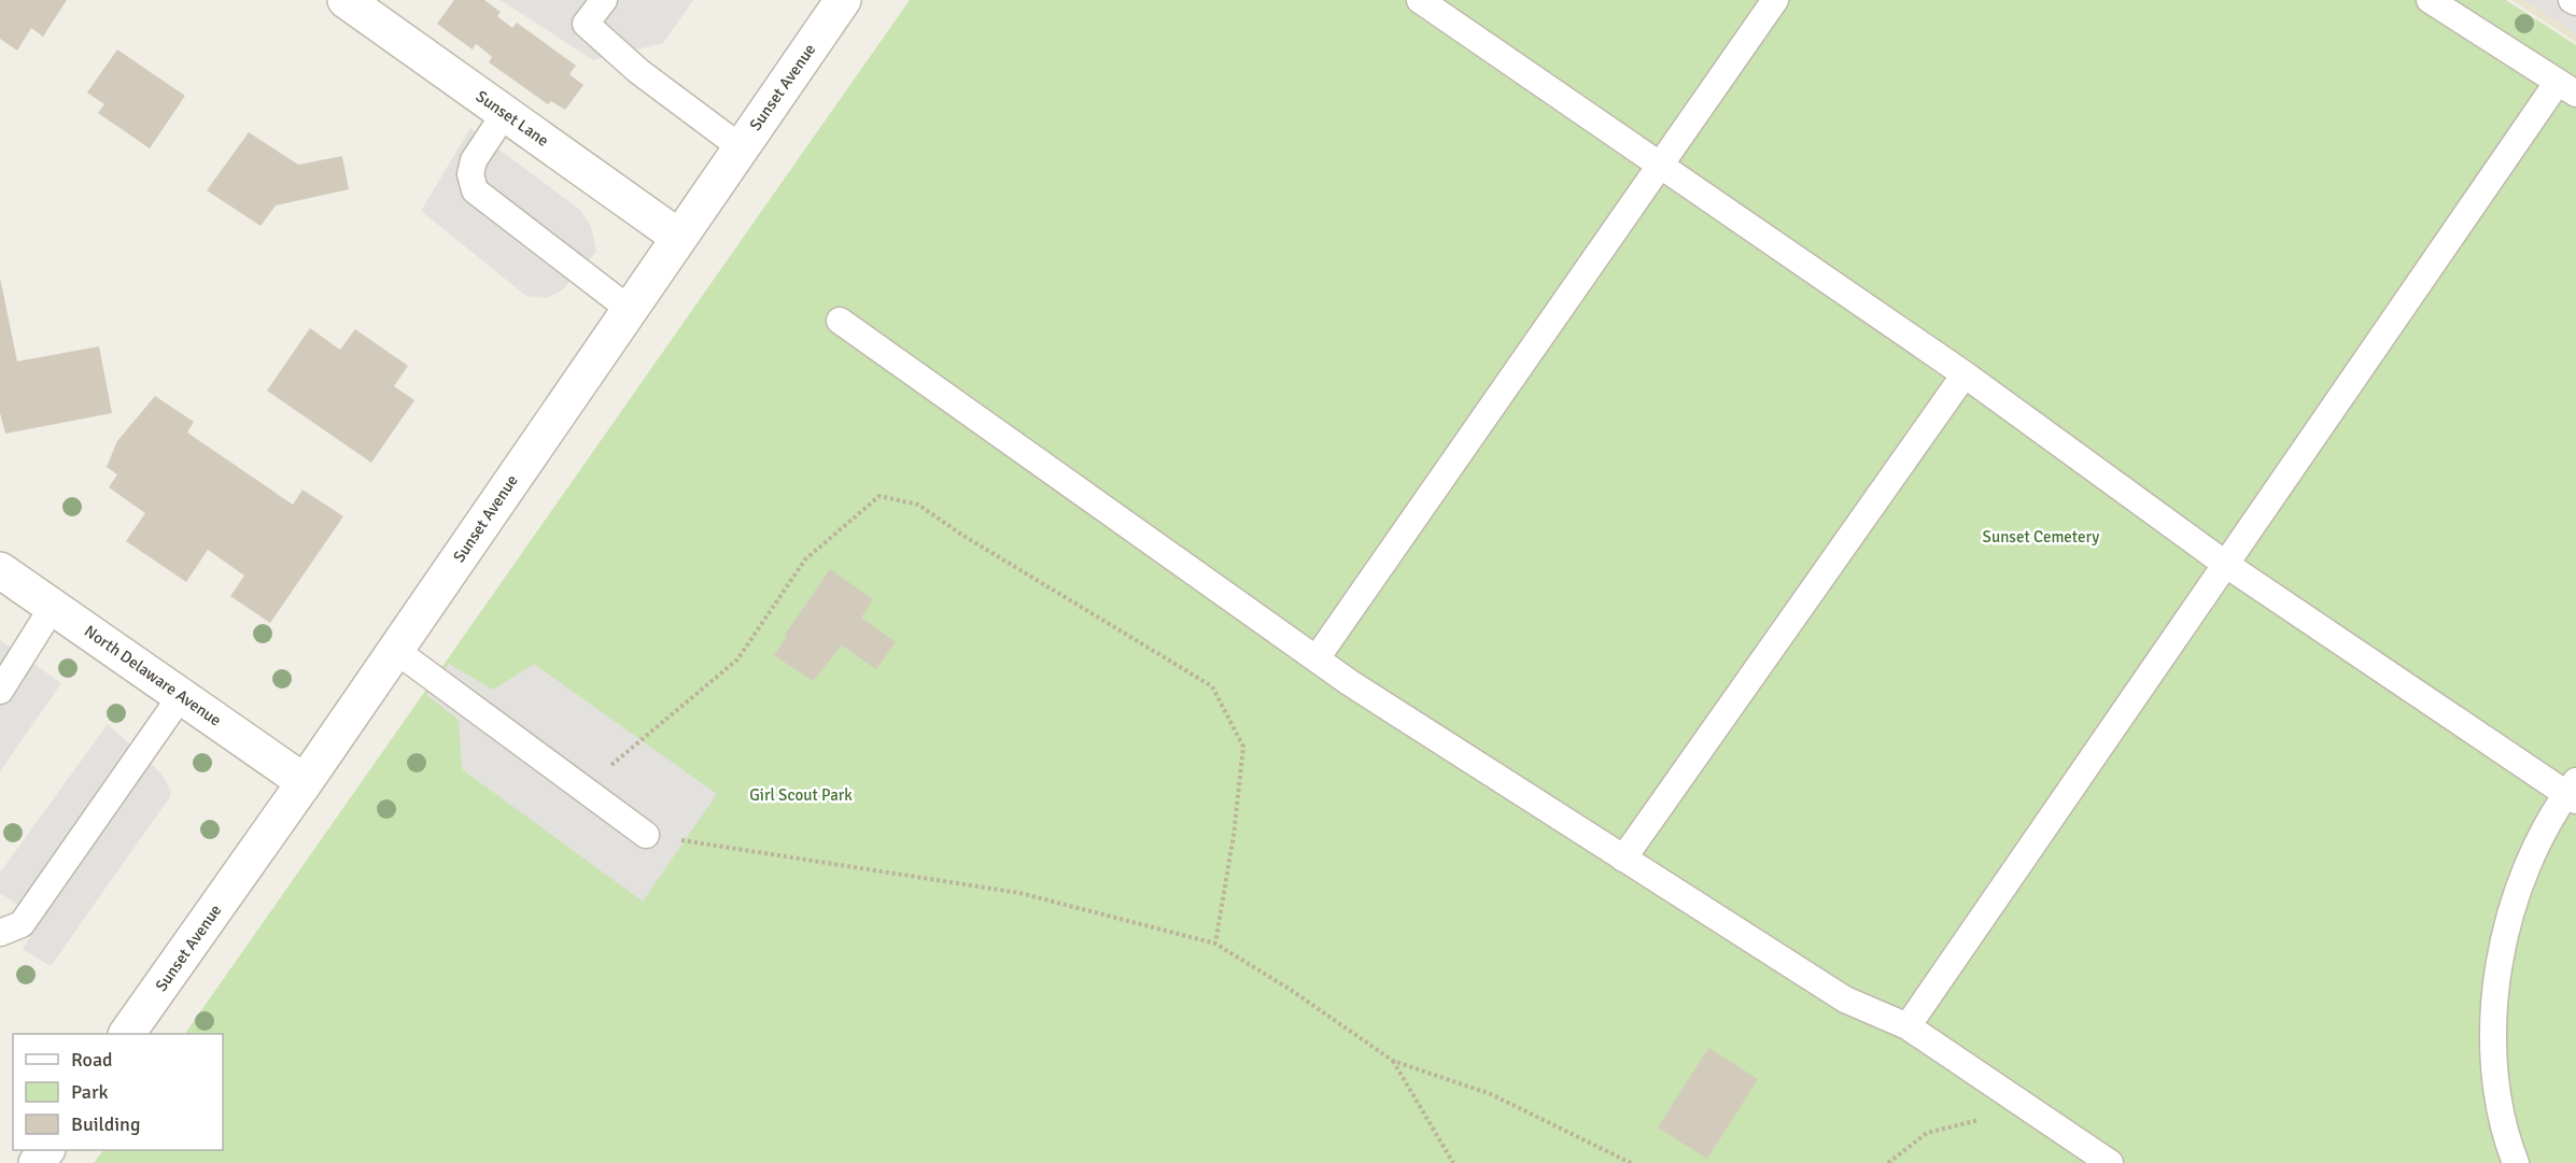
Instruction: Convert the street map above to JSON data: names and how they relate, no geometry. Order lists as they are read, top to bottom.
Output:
{
  "streets": {
    "street": ["Sunset Avenue", "Sunset Lane", "North Delaware Avenue"]
  },
  "crossings": [
    ["Sunset Avenue", "Sunset Lane"],
    ["Sunset Avenue", "North Delaware Avenue"]
  ],
  "parks": ["Sunset Cemetery", "Girl Scout Park"],
  "legend": ["Road", "Park", "Building"]
}
